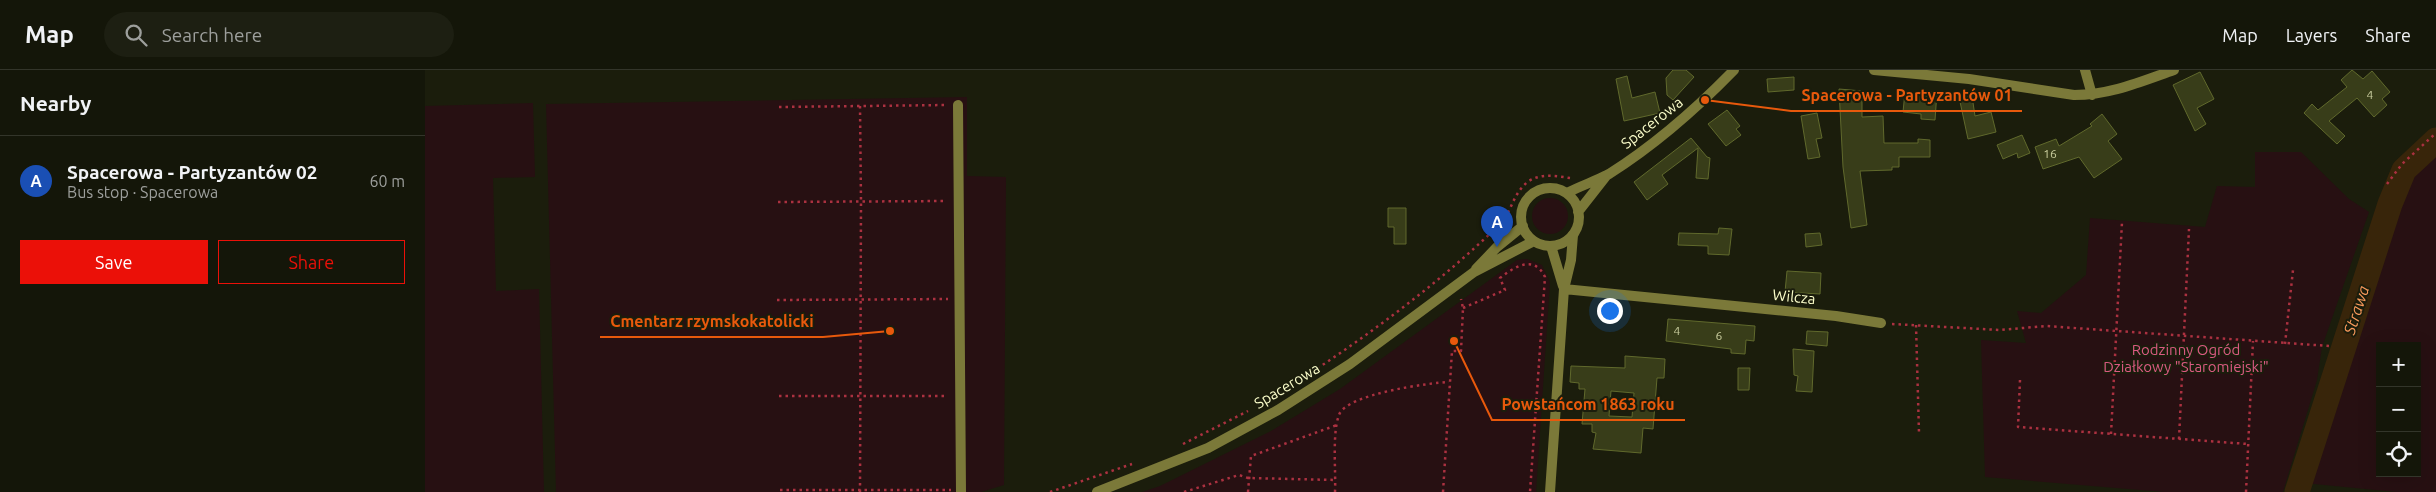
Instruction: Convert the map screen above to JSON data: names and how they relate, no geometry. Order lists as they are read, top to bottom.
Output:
{
  "streets": {
    "street": ["Spacerowa", "Wilcza"]
  },
  "water": ["Strawa"],
  "parks": ["Rodzinny Ogród Działkowy \"Staromiejski\""],
  "places": ["Spacerowa - Partyzantów 01", "Cmentarz rzymskokatolicki", "Powstańcom 1863 roku"],
  "house_numbers": [
    "4",
    "16",
    "4",
    "6"
  ],
  "page": {
    "header": "Map",
    "search": "Search here",
    "nav": ["Map", "Layers", "Share"],
    "heading": "Nearby",
    "list": [
      {
        "mark": "A",
        "name": "Spacerowa - Partyzantów 02",
        "note": "Bus stop · Spacerowa",
        "value": "60 m"
      }
    ],
    "pins": "A",
    "buttons": ["Save", "Share"],
    "map_buttons": ["+", "−"]
  }
}
